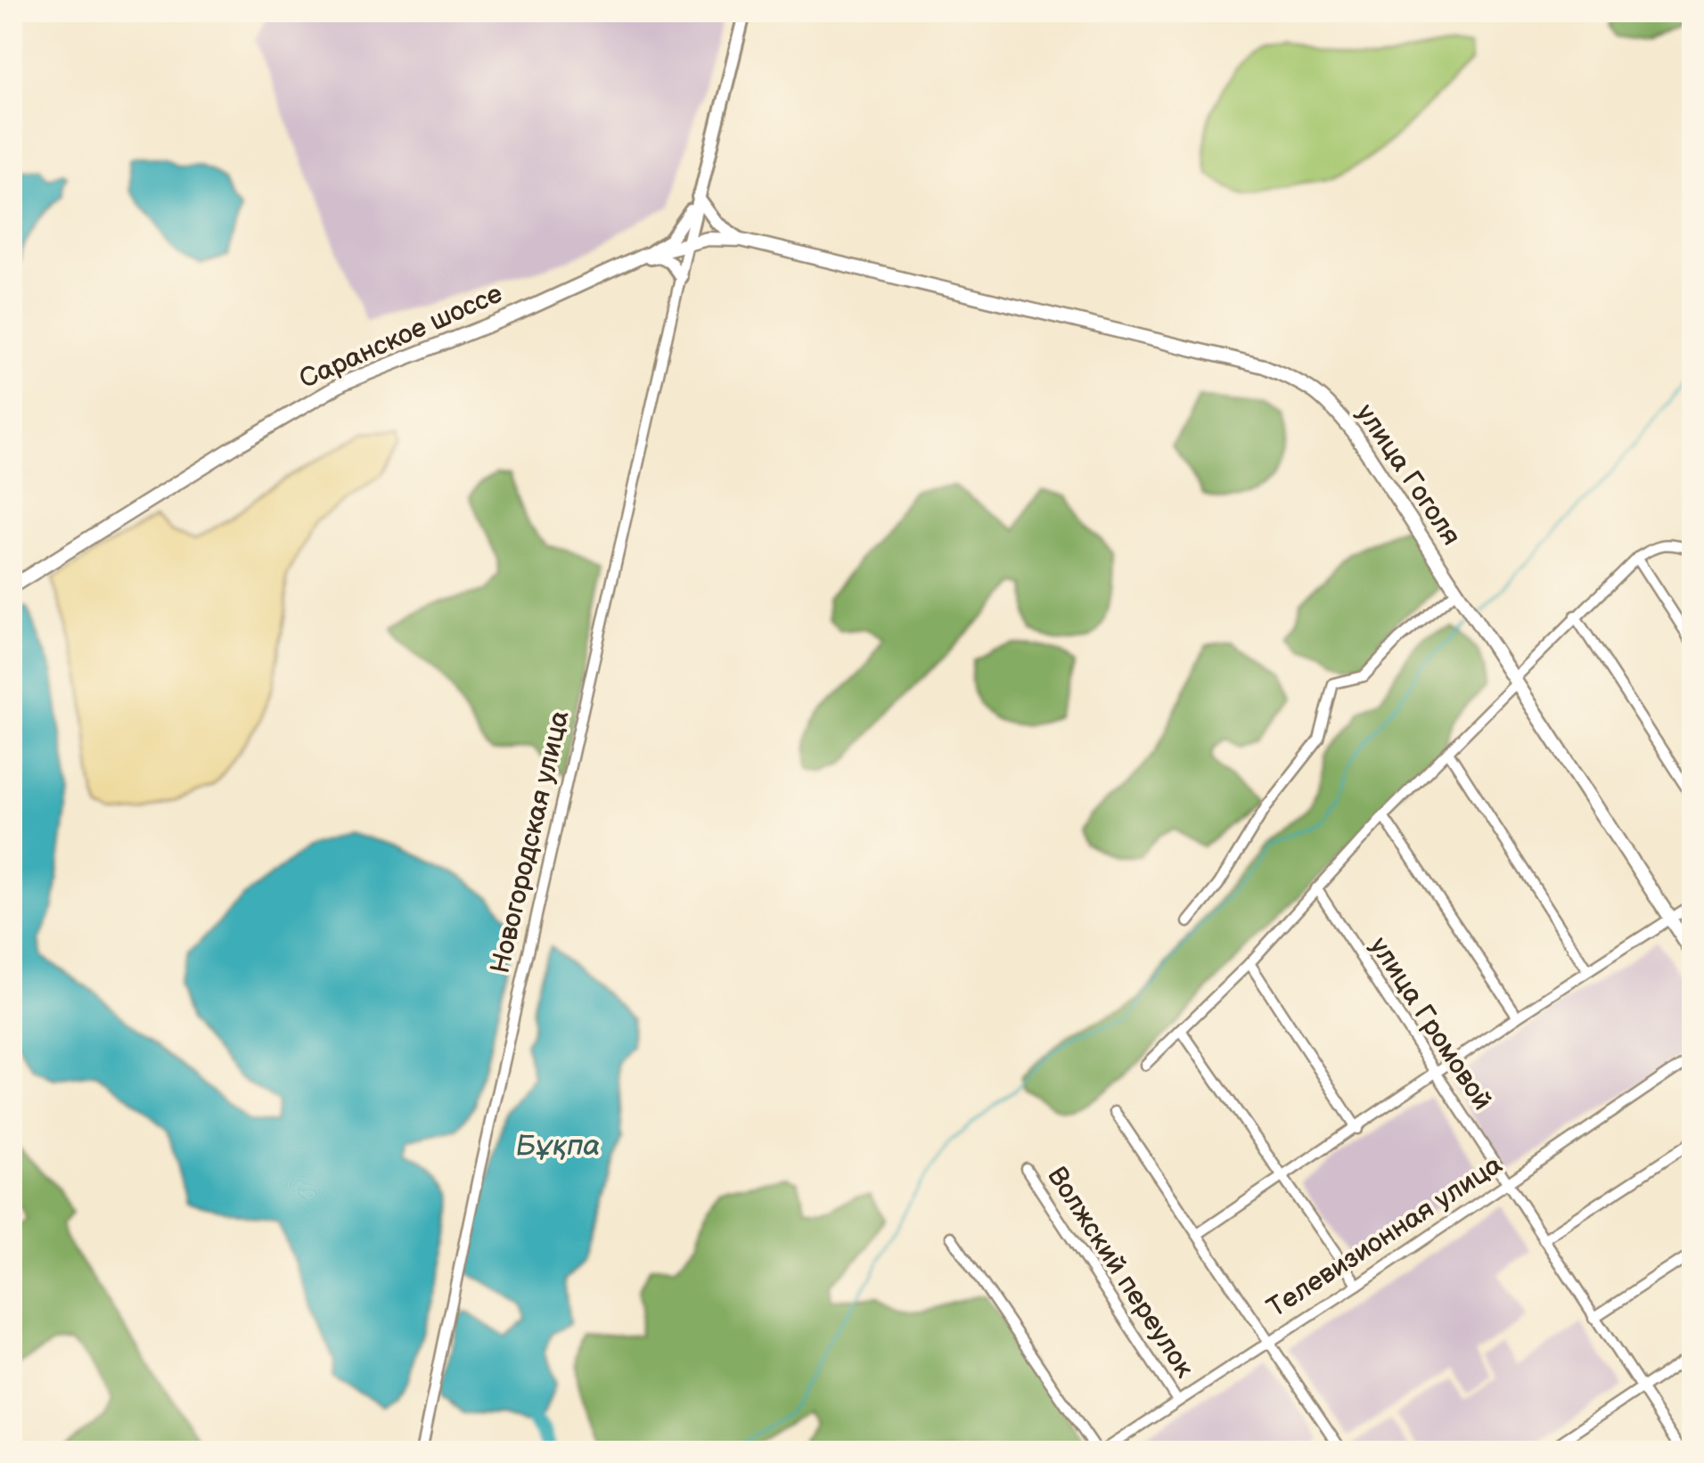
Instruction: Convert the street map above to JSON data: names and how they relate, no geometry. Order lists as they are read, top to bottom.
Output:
{
  "streets": {
    "highway": ["Саранское шоссе", "улица Гоголя"],
    "street": [
      "Новогородская улица",
      "улица Громовой",
      "Телевизионная улица",
      "Волжский переулок"
    ]
  },
  "crossings": [
    ["Саранское шоссе", "улица Гоголя"],
    ["Саранское шоссе", "Новогородская улица"],
    ["улица Гоголя", "Новогородская улица"],
    ["улица Громовой", "Телевизионная улица"],
    ["Телевизионная улица", "Волжский переулок"]
  ],
  "water": ["Бұқпа"]
}
